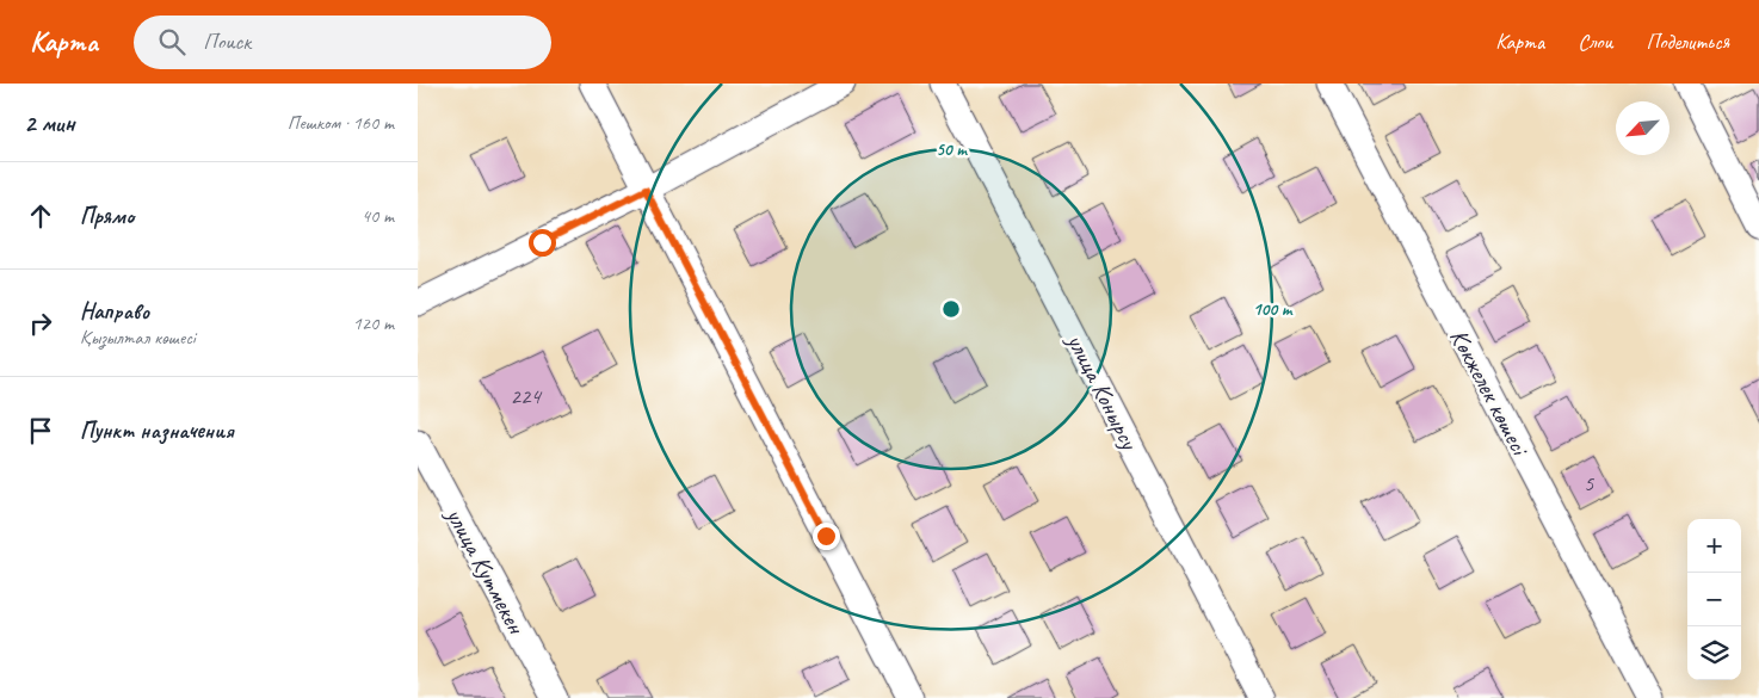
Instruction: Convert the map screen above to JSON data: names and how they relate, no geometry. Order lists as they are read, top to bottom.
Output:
{
  "streets": {
    "street": ["улица Конырсу", "Көкжелек көшесі", "улица Кутмекен"]
  },
  "house_numbers": ["224", "5"],
  "north": "bottom left",
  "page": {
    "header": "Карта",
    "search": "Поиск",
    "nav": ["Карта", "Слои", "Поделиться"],
    "heading": ["2 мин", "Пешком · 160 m"],
    "list": [
      ["Прямо", "40 m"],
      ["Направо", "Қызылтал көшесі", "120 m"],
      "Пункт назначения"
    ],
    "map_buttons": ["+", "−"]
  },
  "rings": ["50 m", "100 m"]
}
